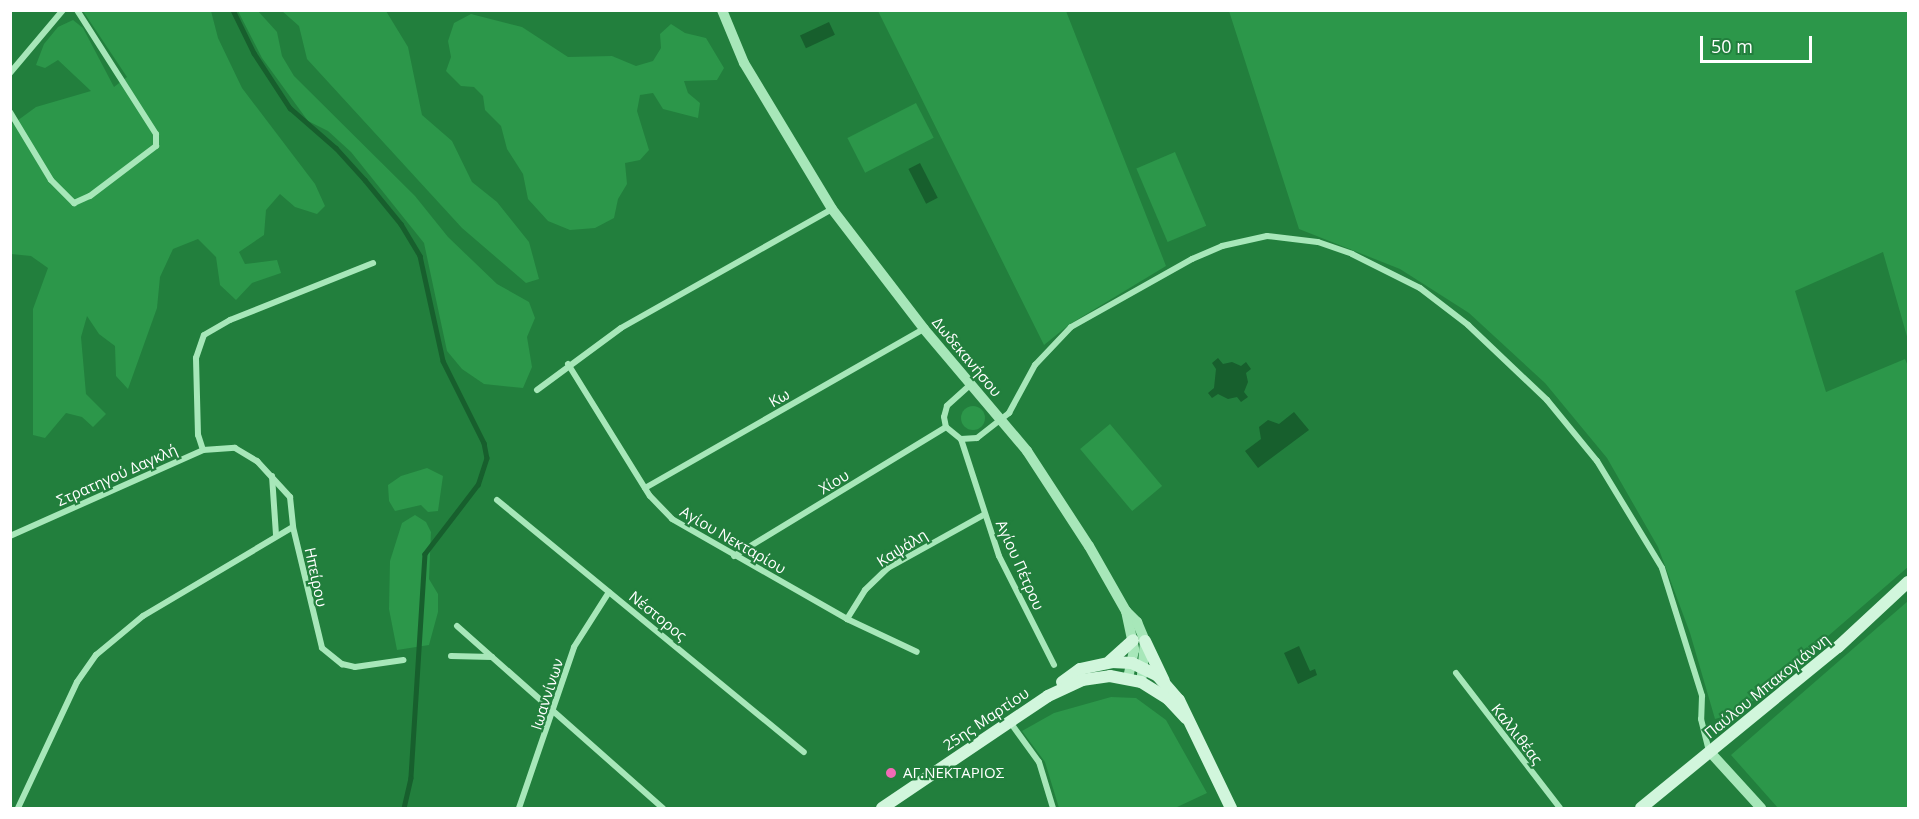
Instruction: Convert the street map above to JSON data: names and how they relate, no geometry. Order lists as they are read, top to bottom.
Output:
{
  "streets": {
    "main road": ["Παύλου Μπακογιάννη", "25ης Μαρτίου"],
    "street": [
      "Δωδεκανήσου",
      "Κω",
      "Στρατηγού Δαγκλή",
      "Χίου",
      "Αγίου Νεκταρίου",
      "Καψάλη",
      "Αγίου Πέτρου",
      "Ηπείρου",
      "Νέστορος",
      "Ιωαννίνων",
      "Καλλιθέας"
    ]
  },
  "crossings": [
    ["Δωδεκανήσου", "Κω"],
    ["Κω", "Αγίου Νεκταρίου"],
    ["Στρατηγού Δαγκλή", "Ηπείρου"],
    ["Χίου", "Αγίου Νεκταρίου"],
    ["Αγίου Νεκταρίου", "Καψάλη"],
    ["Καψάλη", "Αγίου Πέτρου"],
    ["Νέστορος", "Ιωαννίνων"]
  ],
  "places": ["ΑΓ.ΝΕΚΤΑΡΙΟΣ"],
  "scale_bar": "50 m"
}
